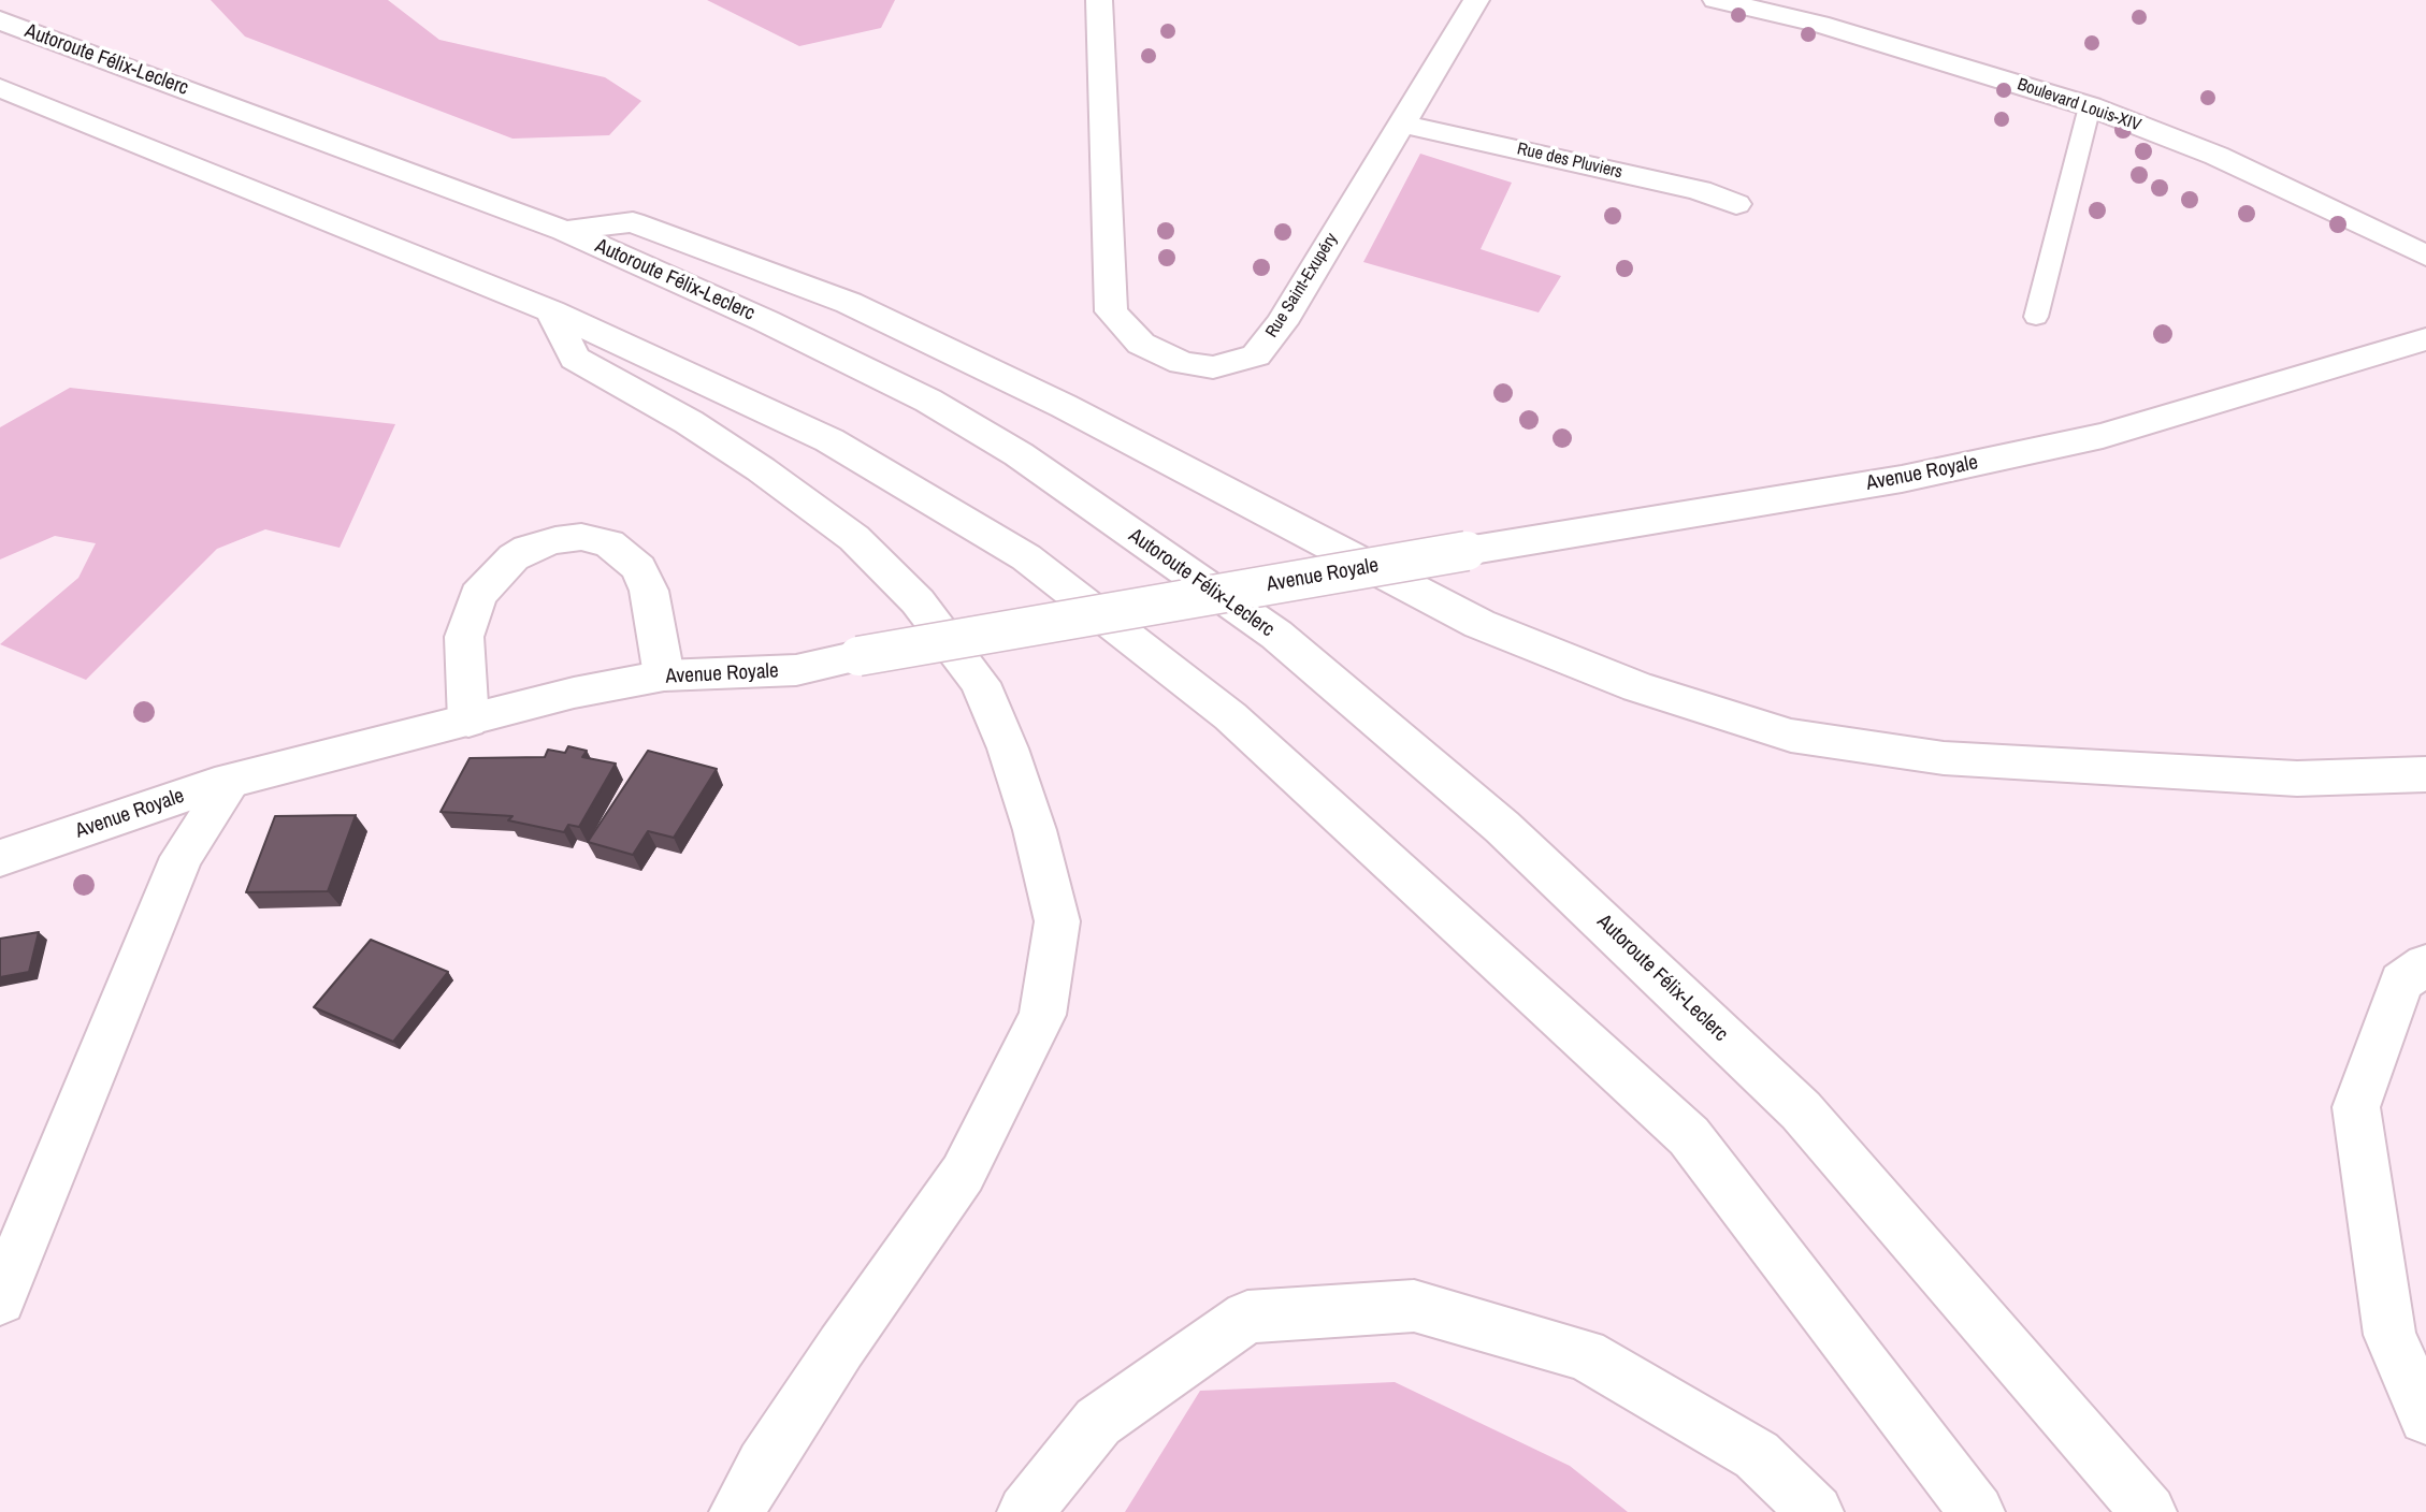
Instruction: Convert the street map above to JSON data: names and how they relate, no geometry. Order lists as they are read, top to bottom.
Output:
{
  "streets": {
    "main road": [
      "Autoroute Félix-Leclerc",
      "Boulevard Louis-XIV",
      "Rue des Pluviers",
      "Rue Saint-Exupéry",
      "Avenue Royale"
    ]
  },
  "crossings": [
    ["Rue des Pluviers", "Rue Saint-Exupéry"]
  ]
}
